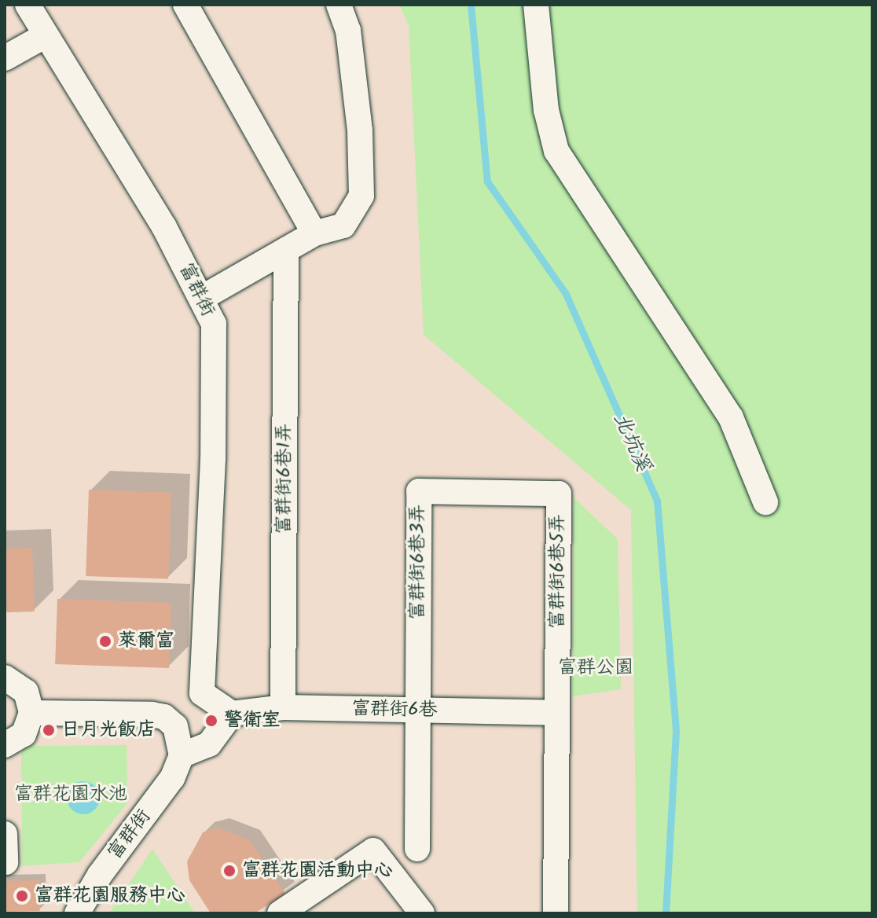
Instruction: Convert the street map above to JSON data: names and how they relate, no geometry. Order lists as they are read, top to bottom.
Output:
{
  "streets": {
    "street": [
      "富群街",
      "富群街6巷1弄",
      "富群街6巷3弄",
      "富群街6巷5弄",
      "富群街6巷"
    ]
  },
  "crossings": [
    ["富群街6巷1弄", "富群街6巷"],
    ["富群街6巷3弄", "富群街6巷5弄"],
    ["富群街6巷3弄", "富群街6巷"],
    ["富群街6巷5弄", "富群街6巷"]
  ],
  "water": ["北坑溪"],
  "parks": ["富群公園", "富群花園水池"],
  "places": [
    "萊爾富",
    "警衛室",
    "日月光飯店",
    "富群花園活動中心",
    "富群花園服務中心"
  ]
}
